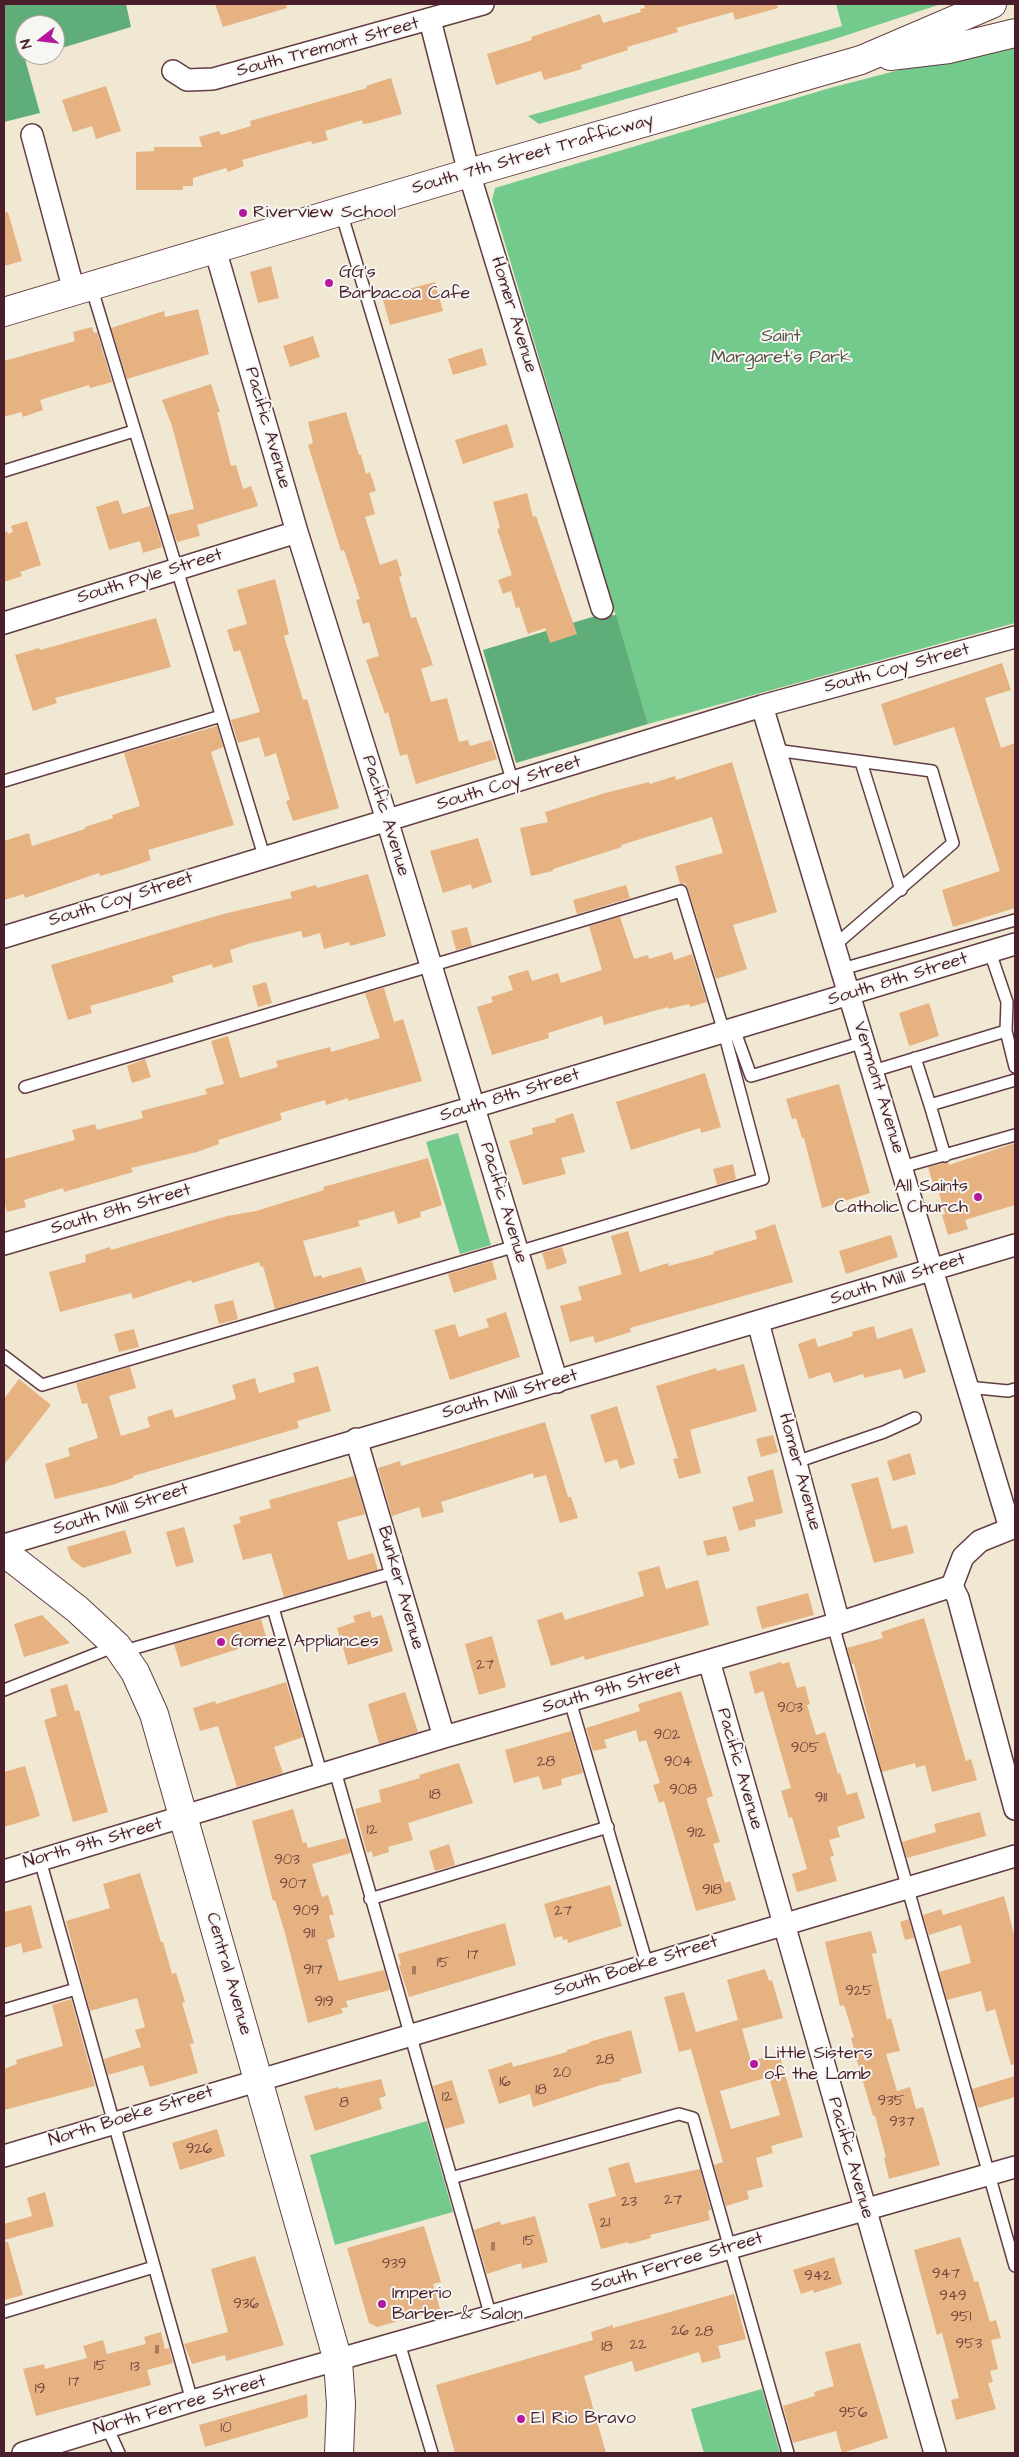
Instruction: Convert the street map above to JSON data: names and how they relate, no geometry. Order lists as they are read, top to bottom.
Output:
{
  "streets": {
    "main road": ["South 7th Street Trafficway", "Central Avenue"],
    "street": [
      "South Tremont Street",
      "Homer Avenue",
      "Pacific Avenue",
      "South Pyle Street",
      "South Coy Street",
      "South 8th Street",
      "Vermont Avenue",
      "South Mill Street",
      "Bunker Avenue",
      "South 9th Street",
      "North 9th Street",
      "South Boeke Street",
      "North Boeke Street",
      "South Ferree Street",
      "North Ferree Street"
    ]
  },
  "crossings": [
    ["South Tremont Street", "Homer Avenue"],
    ["South 7th Street Trafficway", "Homer Avenue"],
    ["South 7th Street Trafficway", "Pacific Avenue"],
    ["Homer Avenue", "South Mill Street"],
    ["Homer Avenue", "South 9th Street"],
    ["Pacific Avenue", "South Pyle Street"],
    ["Pacific Avenue", "South Coy Street"],
    ["Pacific Avenue", "South 8th Street"],
    ["Pacific Avenue", "South Mill Street"],
    ["Pacific Avenue", "South 9th Street"],
    ["Pacific Avenue", "South Boeke Street"],
    ["Pacific Avenue", "South Ferree Street"],
    ["South Coy Street", "Vermont Avenue"],
    ["South 8th Street", "Vermont Avenue"],
    ["Vermont Avenue", "South Mill Street"],
    ["South Mill Street", "Bunker Avenue"],
    ["Bunker Avenue", "South 9th Street"],
    ["South 9th Street", "North 9th Street"],
    ["South 9th Street", "Central Avenue"],
    ["North 9th Street", "Central Avenue"],
    ["South Boeke Street", "Central Avenue"],
    ["South Boeke Street", "North Boeke Street"],
    ["Central Avenue", "North Boeke Street"],
    ["Central Avenue", "South Ferree Street"],
    ["Central Avenue", "North Ferree Street"],
    ["South Ferree Street", "North Ferree Street"]
  ],
  "parks": ["Saint Margaret's Park"],
  "places": [
    "Riverview School",
    "GG's Barbacoa Cafe",
    "All Saints Catholic Church",
    "Gomez Appliances",
    "Little Sisters of the Lamb",
    "Imperio Barber & Salon",
    "El Rio Bravo"
  ],
  "house_numbers": [
    "27",
    "903",
    "902",
    "905",
    "28",
    "904",
    "908",
    "18",
    "911",
    "12",
    "912",
    "903",
    "907",
    "918",
    "909",
    "27",
    "911",
    "17",
    "15",
    "917",
    "11",
    "925",
    "919",
    "28",
    "20",
    "16",
    "18",
    "12",
    "935",
    "8",
    "937",
    "926",
    "27",
    "23",
    "21",
    "15",
    "11",
    "939",
    "947",
    "942",
    "949",
    "936",
    "951",
    "26",
    "28",
    "953",
    "22",
    "18",
    "11",
    "15",
    "13",
    "17",
    "19",
    "956",
    "10"
  ],
  "north": "left"
}
